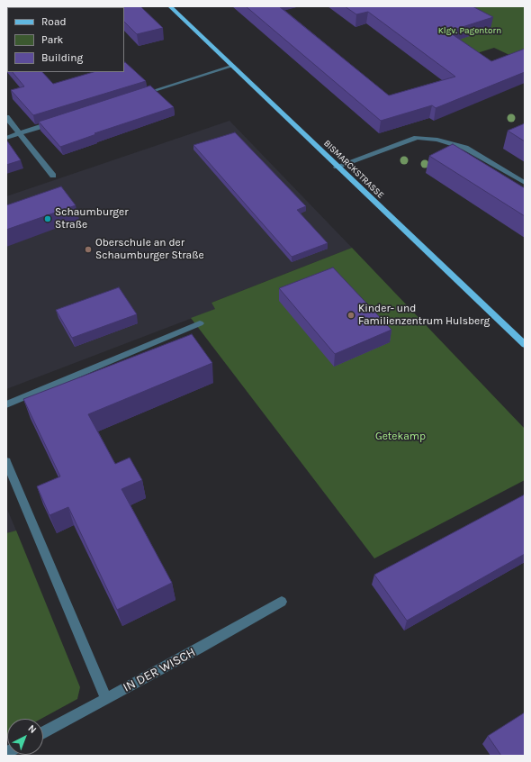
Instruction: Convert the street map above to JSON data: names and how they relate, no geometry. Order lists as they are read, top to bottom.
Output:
{
  "streets": {
    "main road": ["BISMARCKSTRASSE"],
    "street": ["IN DER WISCH"]
  },
  "parks": ["Klgv. Pagentorn", "Getekamp"],
  "places": ["Schaumburger Straße", "Oberschule an der Schaumburger Straße", "Kinder- und Familienzentrum Hulsberg"],
  "legend": ["Road", "Park", "Building"],
  "north": "top right"
}
